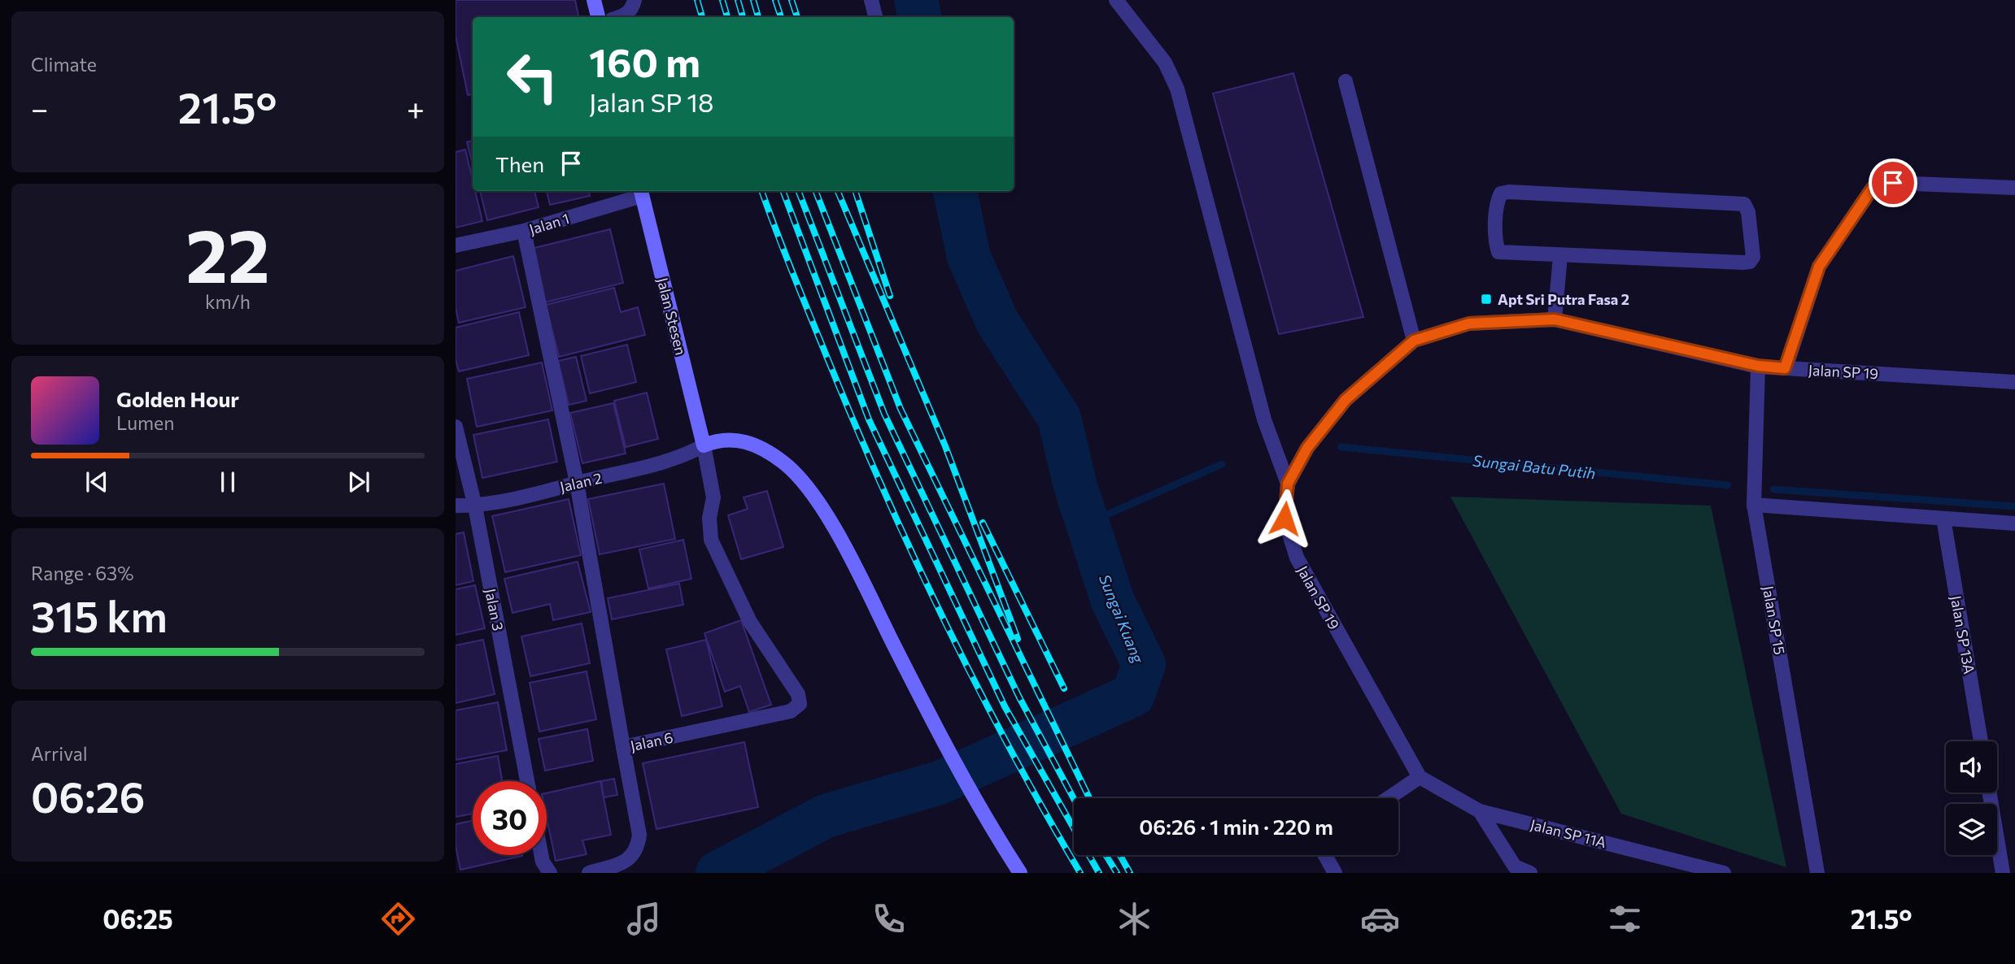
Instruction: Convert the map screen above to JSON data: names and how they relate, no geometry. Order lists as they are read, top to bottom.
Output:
{
  "streets": {
    "main road": ["Jalan Stesen"],
    "street": [
      "Jalan 1",
      "Jalan SP 19",
      "Jalan 2",
      "Jalan 3",
      "Jalan SP 15",
      "Jalan SP 13A",
      "Jalan 6",
      "Jalan SP 11A"
    ]
  },
  "crossings": [
    ["Jalan 1", "Jalan Stesen"],
    ["Jalan Stesen", "Jalan 2"],
    ["Jalan Stesen", "Jalan 6"],
    ["Jalan SP 19", "Jalan SP 15"],
    ["Jalan SP 19", "Jalan SP 11A"],
    ["Jalan 2", "Jalan 3"],
    ["Jalan 2", "Jalan 6"]
  ],
  "water": ["Sungai Batu Putih", "Sungai Kuang"],
  "places": {
    "transit": ["Apt Sri Putra Fasa 2"]
  },
  "page": {
    "tile": [
      "Climate",
      ["22", "km/h"],
      ["Range · 63%", "315 km"],
      ["Arrival", "06:26"]
    ],
    "turn": ["160 m", "Jalan SP 18"],
    "heat": ["−", "21.5°", "+"],
    "then": "Then",
    "song": ["Golden Hour", "Lumen"],
    "limit": "30",
    "trip": "06:26 · 1 min · 220 m",
    "tabs": ["06:25", "21.5°"]
  }
}
